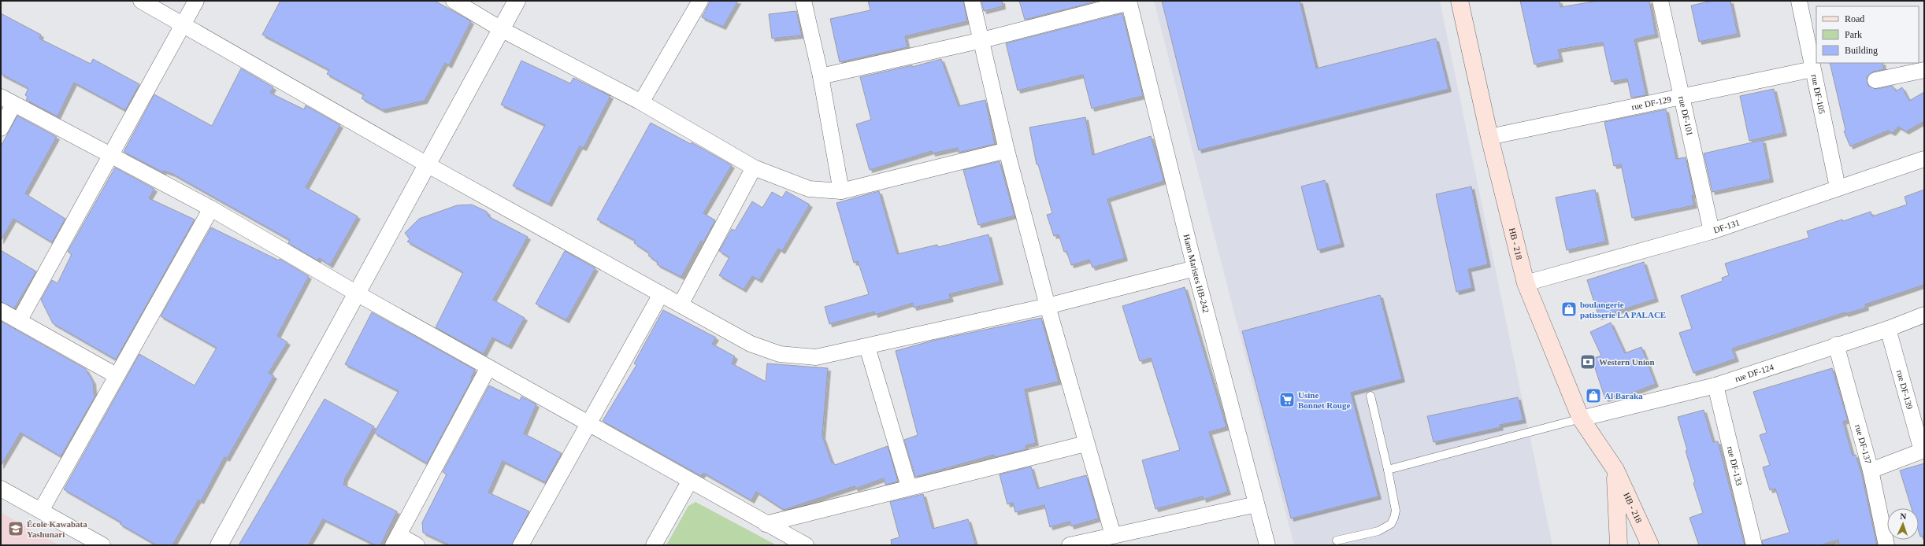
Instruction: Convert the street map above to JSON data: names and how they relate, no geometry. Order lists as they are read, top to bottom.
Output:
{
  "streets": {
    "main road": ["HB - 218"],
    "street": [
      "rue DF-105",
      "rue DF-129",
      "rue DF-101",
      "DF-131",
      "Hann Maristes HB-242",
      "rue DF-124",
      "rue DF-139",
      "rue DF-137",
      "rue DF-133"
    ]
  },
  "crossings": [
    ["rue DF-105", "rue DF-129"],
    ["rue DF-105", "DF-131"],
    ["rue DF-129", "rue DF-101"],
    ["rue DF-129", "HB - 218"],
    ["rue DF-101", "DF-131"],
    ["DF-131", "HB - 218"],
    ["HB - 218", "rue DF-124"],
    ["rue DF-124", "rue DF-139"],
    ["rue DF-124", "rue DF-137"],
    ["rue DF-124", "rue DF-133"]
  ],
  "places": {
    "shop": ["boulangerie patisserie LA PALACE", "Al Baraka"],
    "bank": ["Western Union"],
    "supermarket": ["Usine Bonnet Rouge"],
    "school or university": ["École Kawabata Yashunari"]
  },
  "legend": ["Road", "Park", "Building"],
  "north": "top"
}
